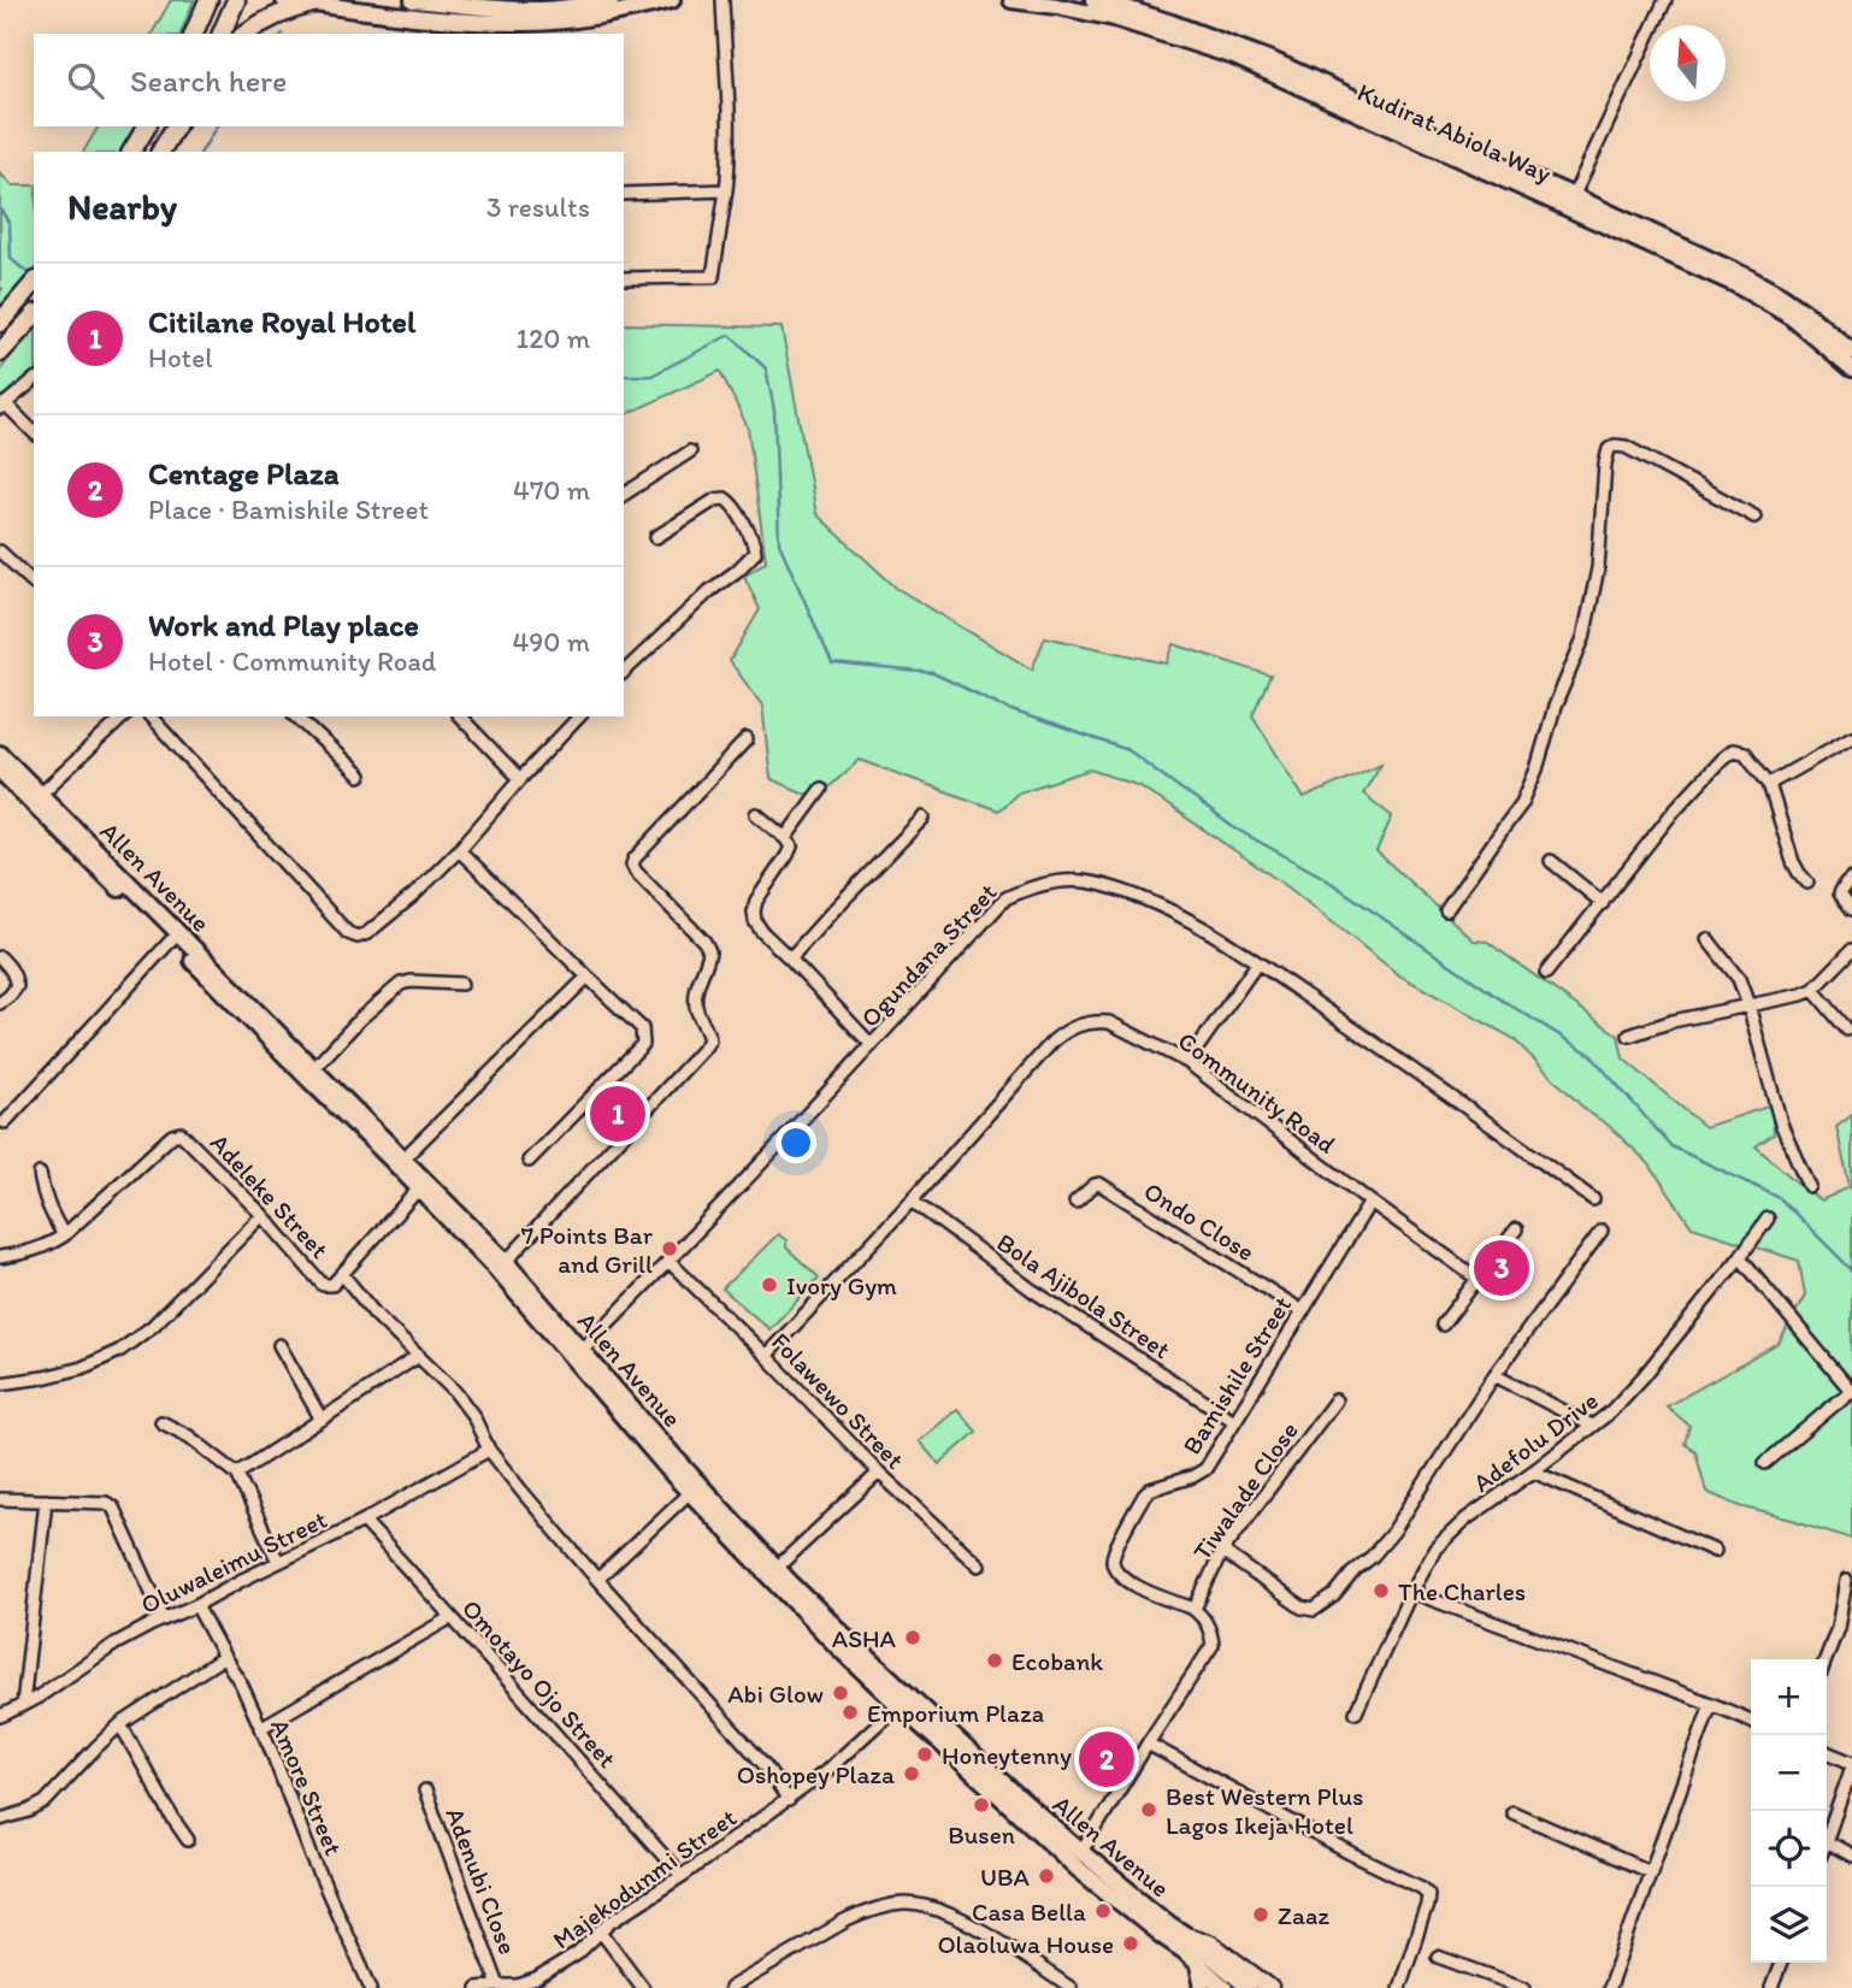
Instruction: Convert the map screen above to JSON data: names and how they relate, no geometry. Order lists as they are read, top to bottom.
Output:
{
  "streets": {
    "main road": ["Kudirat Abiola Way", "Allen Avenue"],
    "street": [
      "Ogundana Street",
      "Community Road",
      "Adeleke Street",
      "Ondo Close",
      "Bola Ajibola Street",
      "Bamishile Street",
      "Folawewo Street",
      "Adefolu Drive",
      "Tiwalade Close",
      "Oluwaleimu Street",
      "Omotayo Ojo Street",
      "Amore Street",
      "Majekodunmi Street",
      "Adenubi Close"
    ]
  },
  "crossings": [
    ["Allen Avenue", "Ogundana Street"],
    ["Allen Avenue", "Majekodunmi Street"],
    ["Ogundana Street", "Folawewo Street"],
    ["Community Road", "Bola Ajibola Street"],
    ["Community Road", "Bamishile Street"],
    ["Community Road", "Folawewo Street"],
    ["Adeleke Street", "Oluwaleimu Street"],
    ["Adeleke Street", "Majekodunmi Street"],
    ["Ondo Close", "Bamishile Street"],
    ["Bola Ajibola Street", "Bamishile Street"],
    ["Bamishile Street", "Tiwalade Close"],
    ["Oluwaleimu Street", "Omotayo Ojo Street"],
    ["Oluwaleimu Street", "Amore Street"],
    ["Omotayo Ojo Street", "Majekodunmi Street"],
    ["Majekodunmi Street", "Adenubi Close"]
  ],
  "places": [
    "7 Points Bar and Grill",
    "Ivory Gym",
    "The Charles",
    "ASHA",
    "Ecobank",
    "Abi Glow",
    "Emporium Plaza",
    "Honeytenny",
    "Oshopey Plaza",
    "Busen",
    "Best Western Plus Lagos Ikeja Hotel",
    "UBA",
    "Casa Bella",
    "Zaaz",
    "Olaoluwa House"
  ],
  "north": "top",
  "page": {
    "search": "Search here",
    "heading": ["Nearby", "3 results"],
    "list": [
      {
        "mark": "1",
        "name": "Citilane Royal Hotel",
        "note": "Hotel",
        "value": "120 m"
      },
      {
        "mark": "2",
        "name": "Centage Plaza",
        "note": "Place · Bamishile Street",
        "value": "470 m"
      },
      {
        "mark": "3",
        "name": "Work and Play place",
        "note": "Hotel · Community Road",
        "value": "490 m"
      }
    ],
    "pins": ["1", "3", "2"],
    "map_buttons": ["+", "−"]
  }
}
